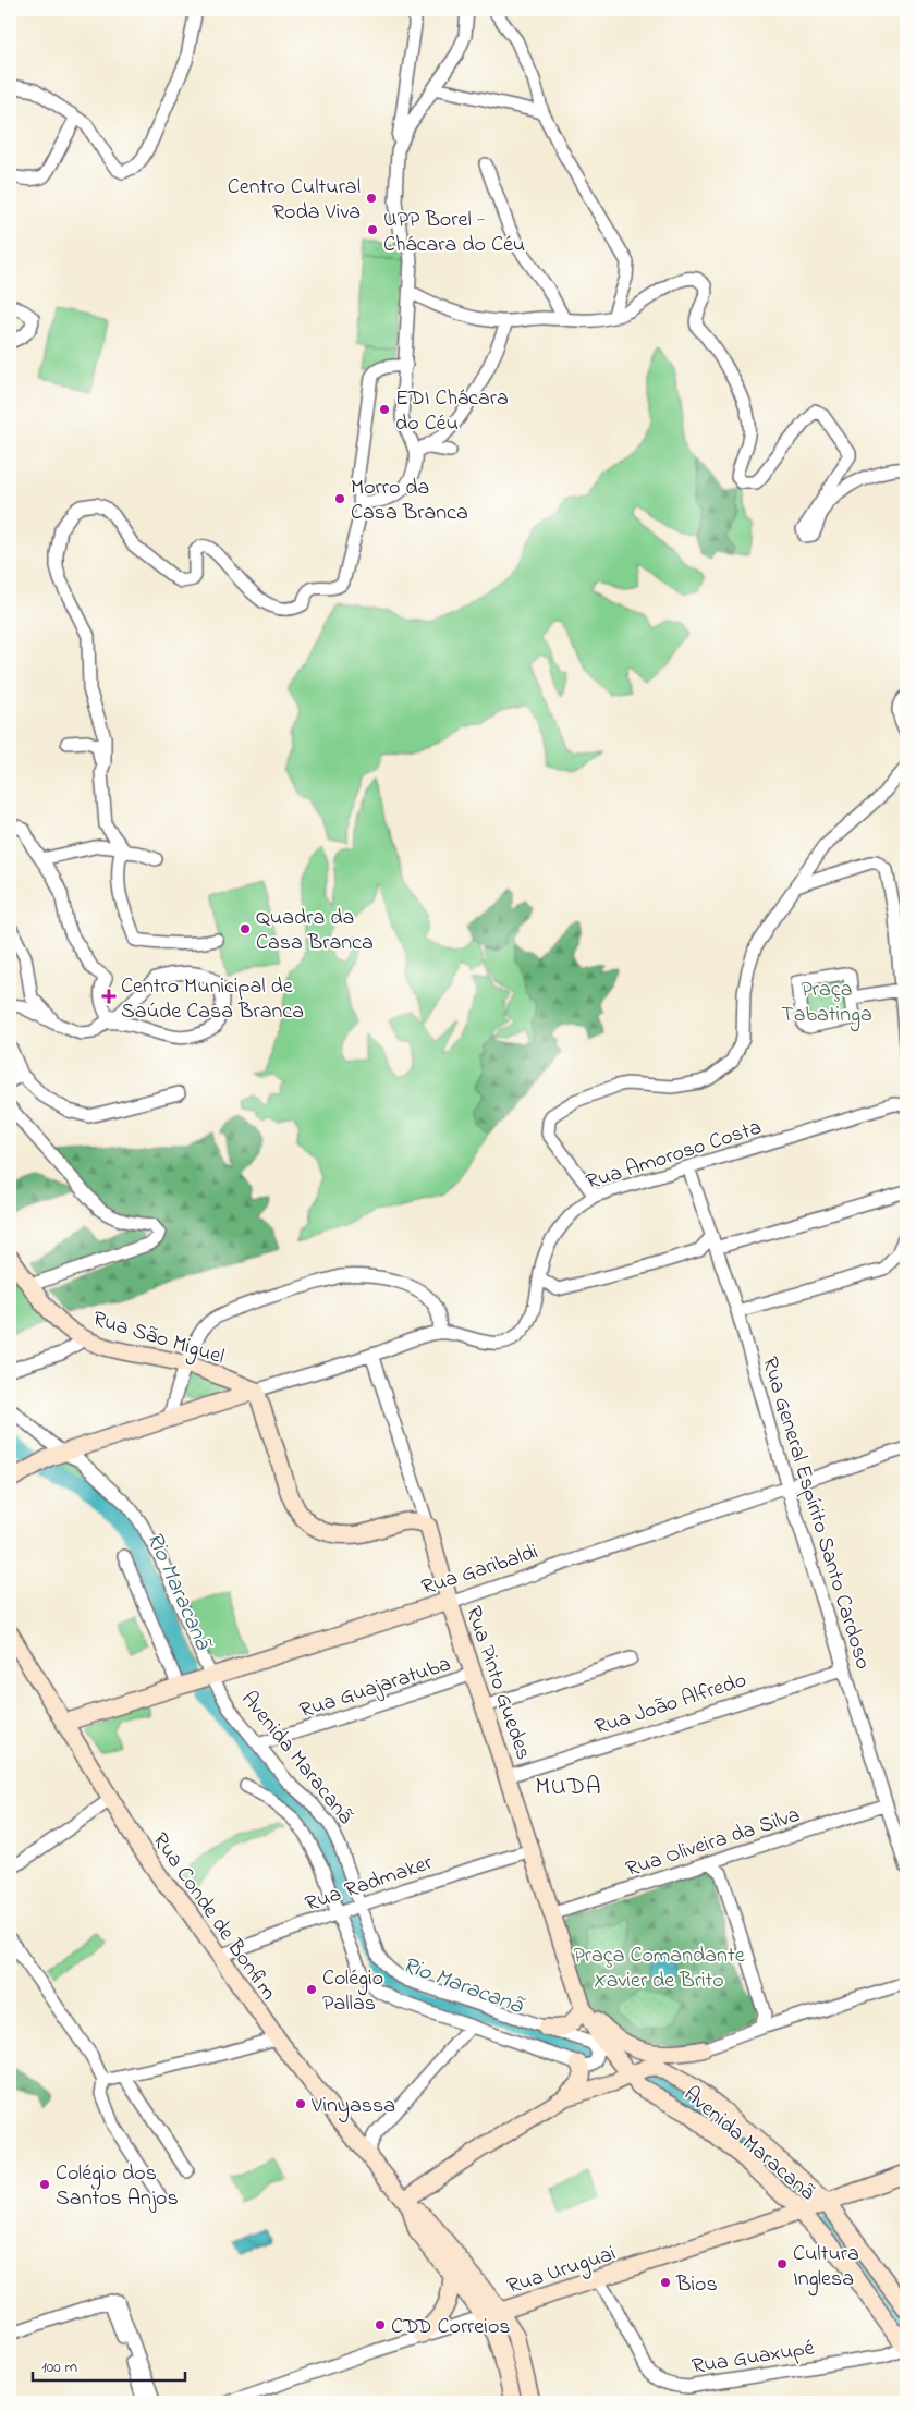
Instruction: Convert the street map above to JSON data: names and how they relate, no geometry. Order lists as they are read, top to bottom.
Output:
{
  "streets": {
    "street": [
      "Rua Amoroso Costa",
      "Rua São Miguel",
      "Rua General Espírito Santo Cardoso",
      "Rua Garibaldi",
      "Rua Pinto Guedes",
      "Rua Guajaratuba",
      "Rua João Alfredo",
      "Avenida Maracanã",
      "Rua Oliveira da Silva",
      "Rua Radmaker",
      "Rua Conde de Bonfim",
      "Rua Uruguai",
      "Rua Guaxupé"
    ]
  },
  "crossings": [
    ["Rua Amoroso Costa", "Rua General Espírito Santo Cardoso"],
    ["Rua General Espírito Santo Cardoso", "Rua Garibaldi"],
    ["Rua General Espírito Santo Cardoso", "Rua João Alfredo"],
    ["Rua General Espírito Santo Cardoso", "Rua Oliveira da Silva"],
    ["Rua Garibaldi", "Rua Pinto Guedes"],
    ["Rua Garibaldi", "Avenida Maracanã"],
    ["Rua Garibaldi", "Rua Conde de Bonfim"],
    ["Rua Pinto Guedes", "Rua Guajaratuba"],
    ["Rua Pinto Guedes", "Rua João Alfredo"],
    ["Rua Pinto Guedes", "Avenida Maracanã"],
    ["Rua Pinto Guedes", "Rua Oliveira da Silva"],
    ["Rua Pinto Guedes", "Rua Radmaker"],
    ["Rua Guajaratuba", "Avenida Maracanã"],
    ["Avenida Maracanã", "Rua Radmaker"],
    ["Avenida Maracanã", "Rua Uruguai"],
    ["Avenida Maracanã", "Rua Guaxupé"],
    ["Rua Radmaker", "Rua Conde de Bonfim"],
    ["Rua Conde de Bonfim", "Rua Uruguai"],
    ["Rua Uruguai", "Rua Guaxupé"]
  ],
  "districts": ["MUDA"],
  "water": ["Rio Maracanã"],
  "parks": ["Praça Tabatinga", "Praça Comandante Xavier de Brito"],
  "places": {
    "other": [
      "Centro Cultural Roda Viva",
      "UPP Borel - Chácara do Céu",
      "EDI Chácara do Céu",
      "Morro da Casa Branca",
      "Quadra da Casa Branca",
      "Colégio Pallas",
      "Vinyassa",
      "Colégio dos Santos Anjos",
      "Cultura Inglesa",
      "Bios",
      "CDD Correios"
    ],
    "health": ["Centro Municipal de Saúde Casa Branca"]
  },
  "scale_bar": "100 m"
}
